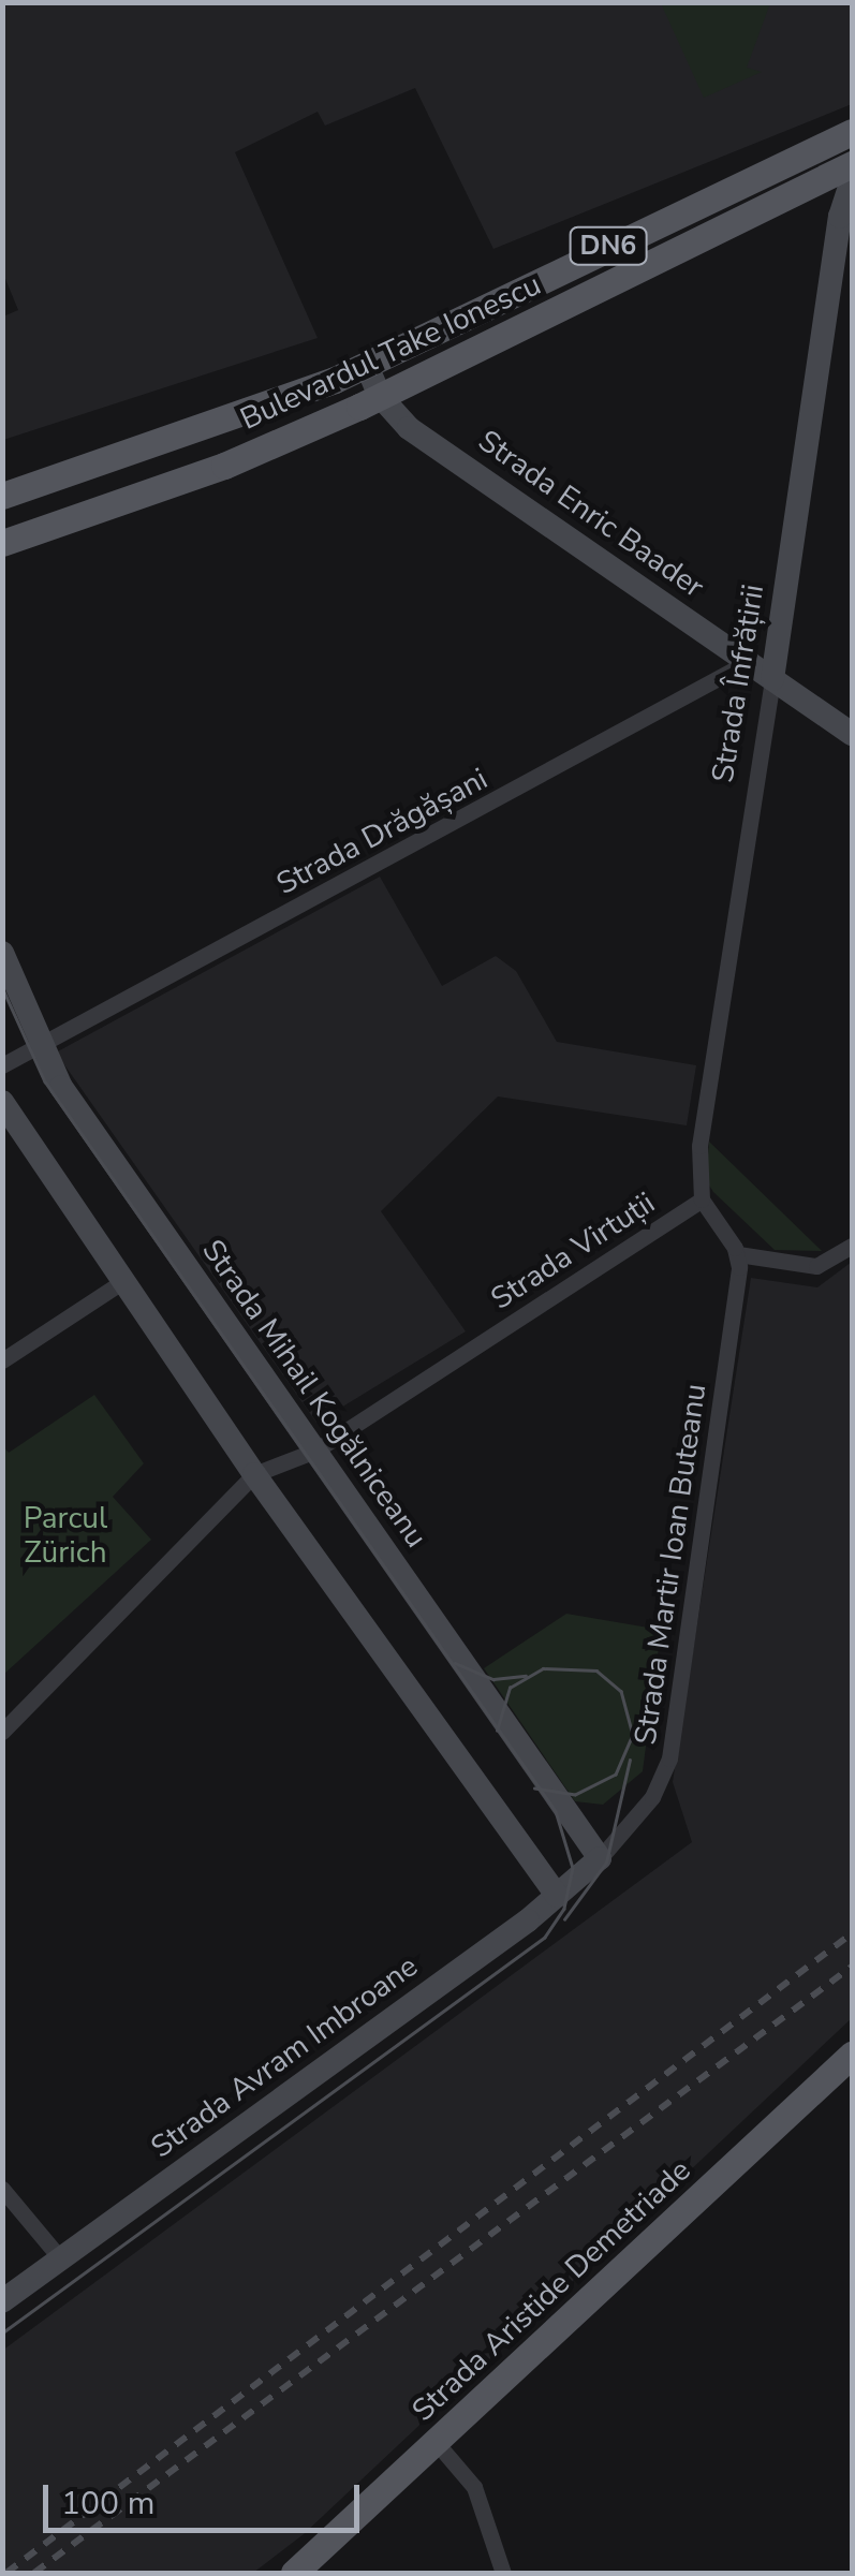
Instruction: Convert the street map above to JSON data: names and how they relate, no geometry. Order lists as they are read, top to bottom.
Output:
{
  "streets": {
    "main road": ["DN6", "Bulevardul Take Ionescu", "Strada Aristide Demetriade"],
    "street": [
      "Strada Enric Baader",
      "Strada Înfrățirii",
      "Strada Drăgășani",
      "Strada Virtuții",
      "Strada Mihail Kogălniceanu",
      "Strada Martir Ioan Buteanu",
      "Strada Avram Imbroane"
    ]
  },
  "crossings": [
    ["Bulevardul Take Ionescu", "Strada Enric Baader"],
    ["Strada Enric Baader", "Strada Înfrățirii"],
    ["Strada Enric Baader", "Strada Drăgășani"],
    ["Strada Înfrățirii", "Strada Virtuții"],
    ["Strada Drăgășani", "Strada Mihail Kogălniceanu"],
    ["Strada Virtuții", "Strada Mihail Kogălniceanu"],
    ["Strada Virtuții", "Strada Martir Ioan Buteanu"],
    ["Strada Mihail Kogălniceanu", "Strada Martir Ioan Buteanu"],
    ["Strada Mihail Kogălniceanu", "Strada Avram Imbroane"],
    ["Strada Martir Ioan Buteanu", "Strada Avram Imbroane"]
  ],
  "parks": ["Parcul Zürich"],
  "scale_bar": "100 m"
}
